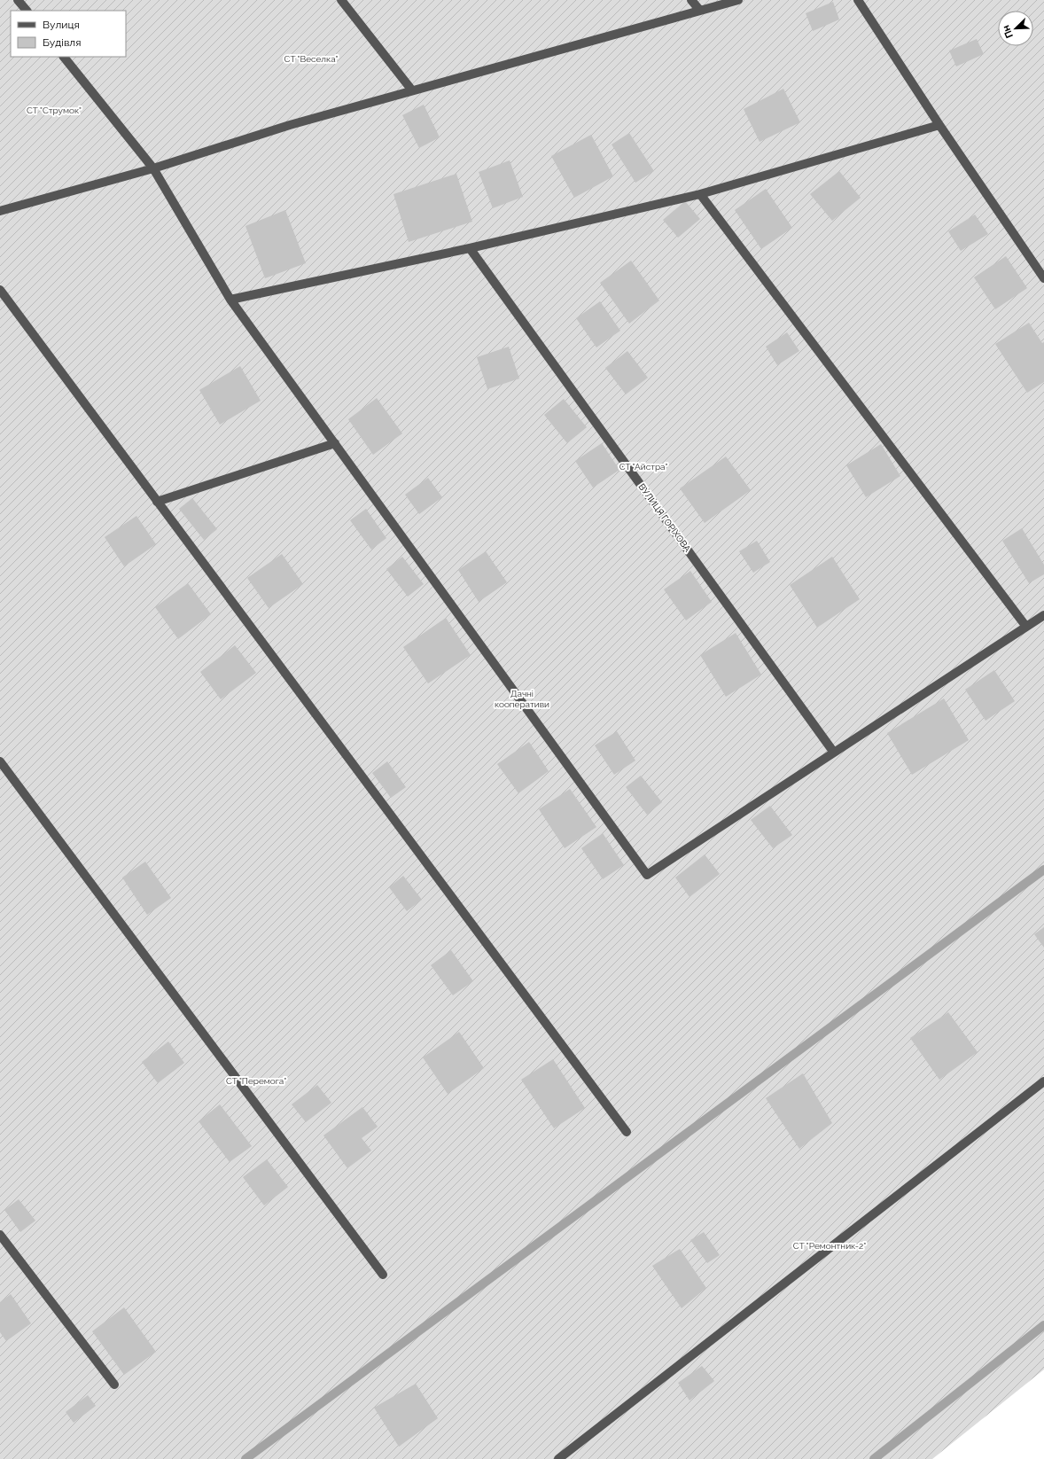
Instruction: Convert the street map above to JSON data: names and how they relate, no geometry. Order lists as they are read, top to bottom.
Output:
{
  "streets": {
    "street": ["ВУЛИЦЯ ГОРІХОВА"]
  },
  "parks": [
    "СТ \"Веселка\"",
    "СТ \"Струмок\"",
    "СТ \"Айстра\"",
    "Дачні кооперативи",
    "СТ \"Перемога\"",
    "СТ \"Ремонтник-2\""
  ],
  "legend": ["Вулиця", "Будівля"],
  "north": "bottom left"
}
